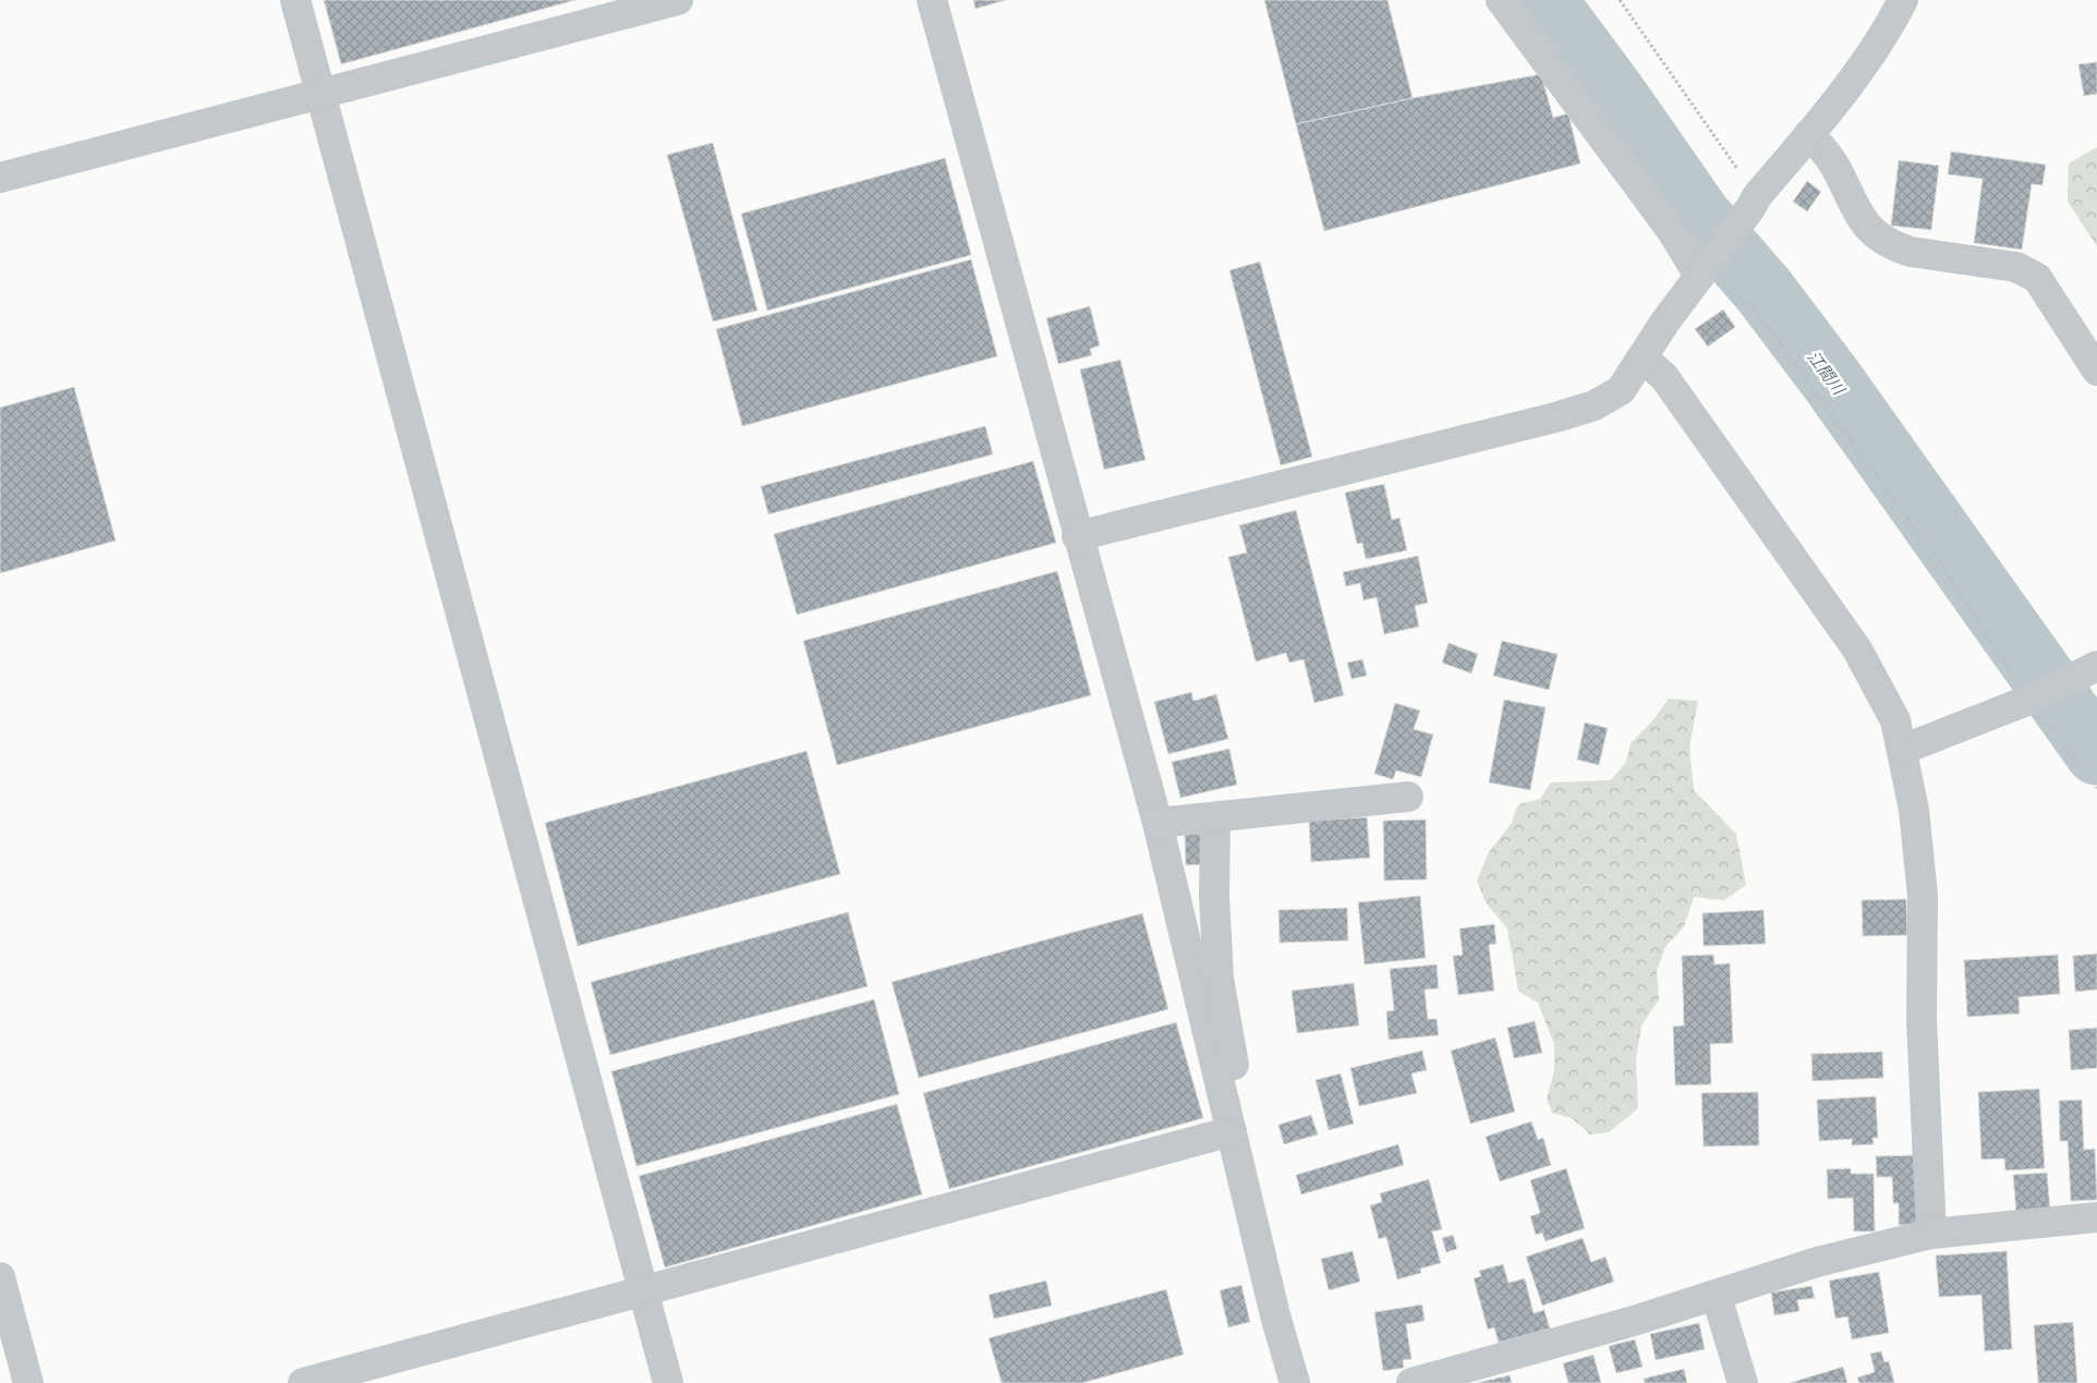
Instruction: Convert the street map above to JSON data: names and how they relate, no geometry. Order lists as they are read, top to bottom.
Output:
{
  "water": ["江間川"]
}
